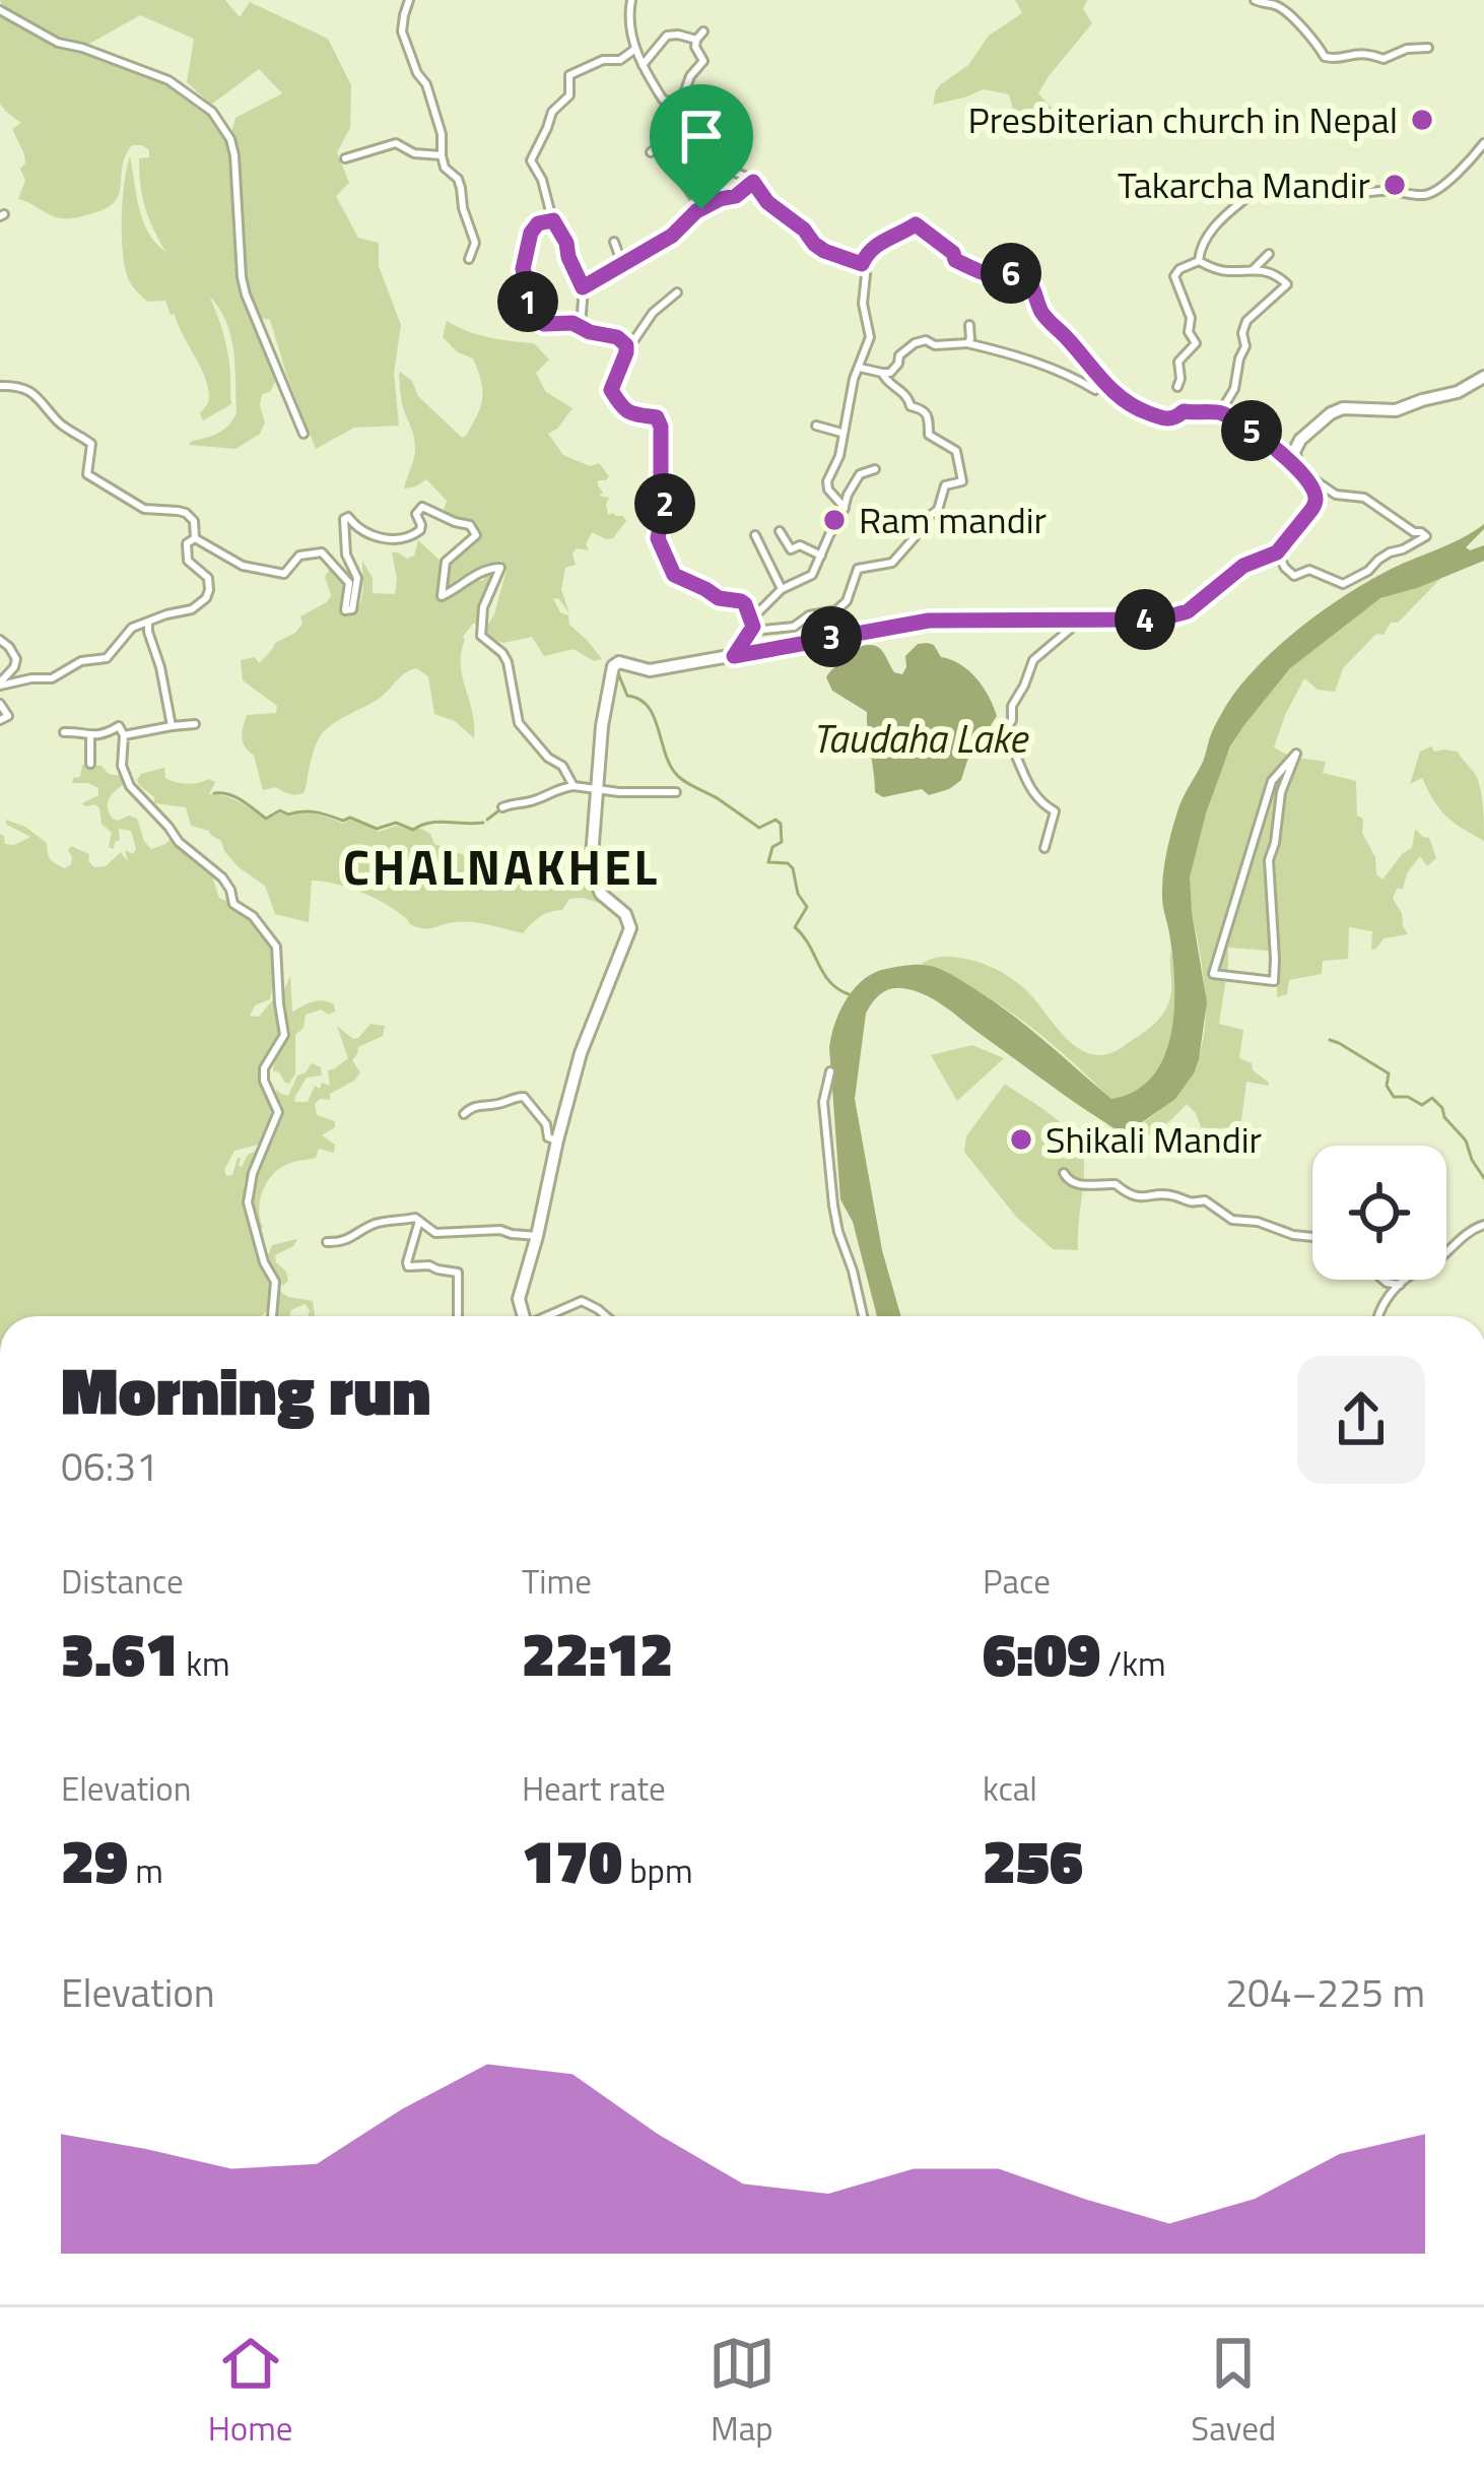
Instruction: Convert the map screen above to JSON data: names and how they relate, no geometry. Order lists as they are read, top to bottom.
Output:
{
  "districts": ["CHALNAKHEL"],
  "water": ["Taudaha Lake"],
  "places": [
    "Presbiterian church in Nepal",
    "Takarcha Mandir",
    "Ram mandir",
    "Shikali Mandir"
  ],
  "page": {
    "pins": [
      "6",
      "1",
      "5",
      "2",
      "4",
      "3"
    ],
    "heading": ["Morning run", "06:31"],
    "stats": [
      ["Distance", "3.61 km"],
      ["Time", "22:12"],
      ["Pace", "6:09 /km"],
      ["Elevation", "29 m"],
      ["Heart rate", "170 bpm"],
      ["kcal", "256"]
    ],
    "chart": ["Elevation", "204–225 m"],
    "tabs": ["Home", "Map", "Saved"]
  }
}
